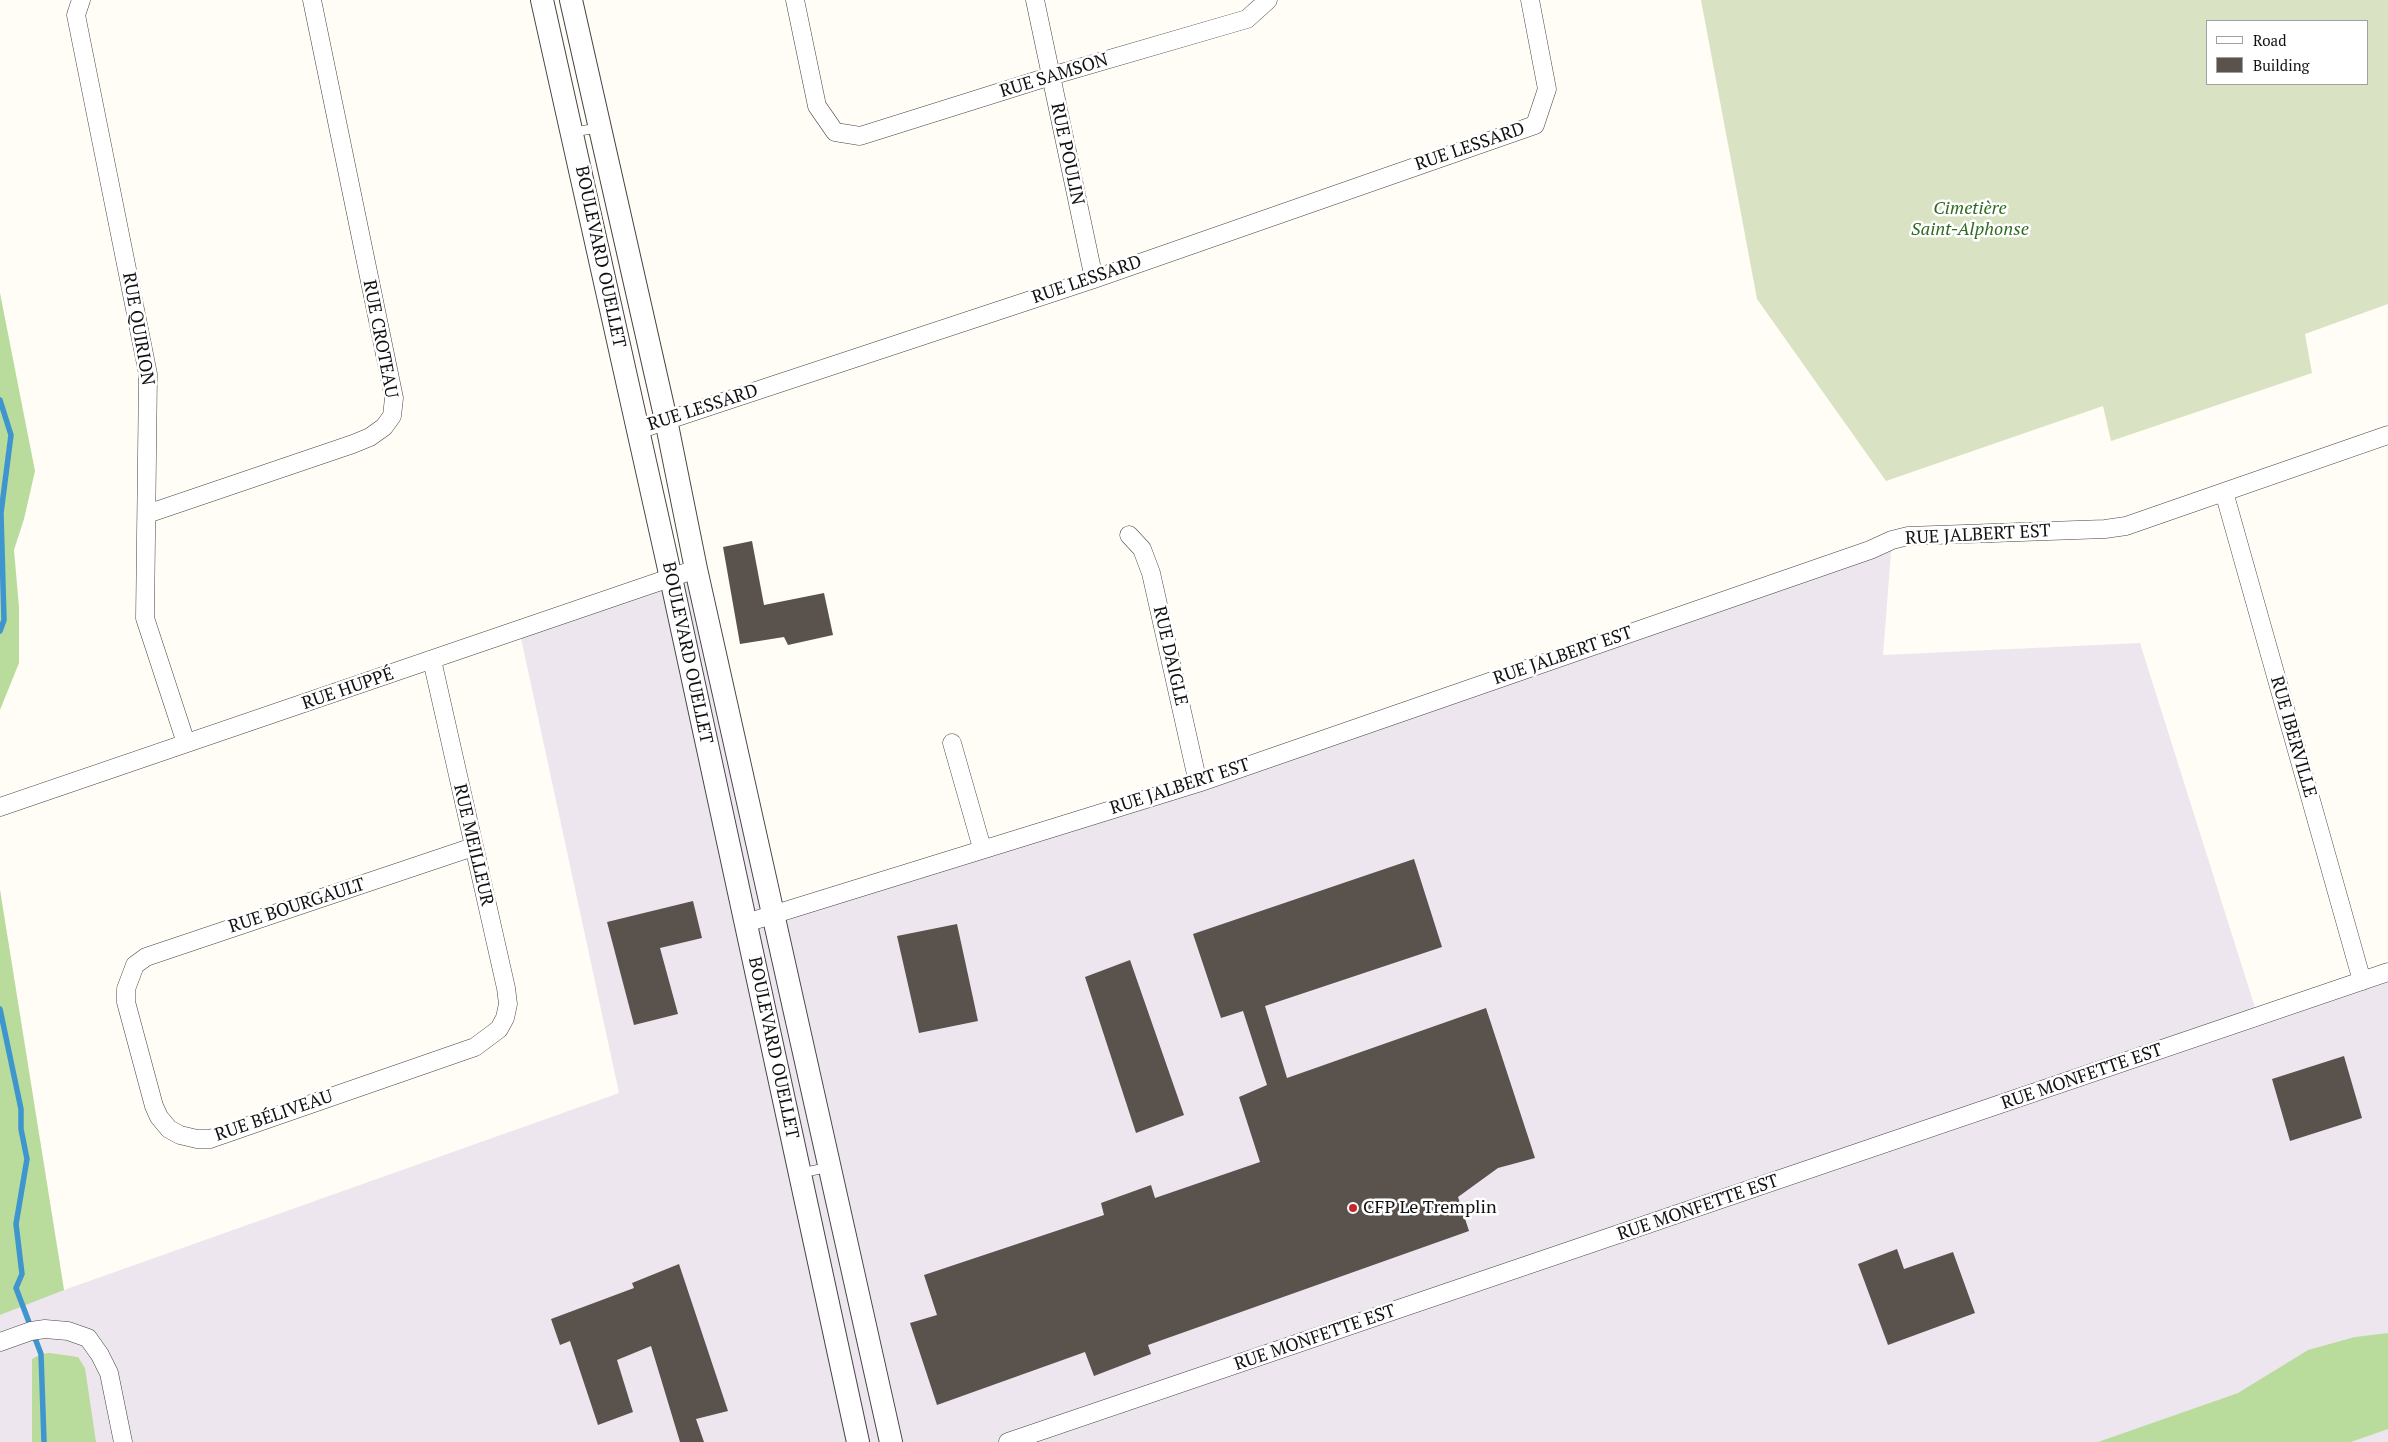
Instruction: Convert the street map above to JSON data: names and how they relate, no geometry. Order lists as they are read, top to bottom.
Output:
{
  "streets": {
    "street": [
      "RUE SAMSON",
      "RUE LESSARD",
      "RUE POULIN",
      "BOULEVARD OUELLET",
      "RUE QUIRION",
      "RUE CROTEAU",
      "RUE JALBERT EST",
      "RUE DAIGLE",
      "RUE HUPPÉ",
      "RUE IBERVILLE",
      "RUE MEILLEUR",
      "RUE BOURGAULT",
      "RUE MONFETTE EST",
      "RUE BÉLIVEAU"
    ]
  },
  "crossings": [
    ["RUE SAMSON", "RUE POULIN"],
    ["RUE LESSARD", "RUE POULIN"],
    ["RUE LESSARD", "BOULEVARD OUELLET"],
    ["BOULEVARD OUELLET", "RUE JALBERT EST"],
    ["BOULEVARD OUELLET", "RUE HUPPÉ"],
    ["RUE QUIRION", "RUE CROTEAU"],
    ["RUE QUIRION", "RUE HUPPÉ"],
    ["RUE JALBERT EST", "RUE DAIGLE"],
    ["RUE JALBERT EST", "RUE IBERVILLE"],
    ["RUE HUPPÉ", "RUE MEILLEUR"],
    ["RUE IBERVILLE", "RUE MONFETTE EST"],
    ["RUE MEILLEUR", "RUE BOURGAULT"],
    ["RUE MEILLEUR", "RUE BÉLIVEAU"],
    ["RUE BOURGAULT", "RUE BÉLIVEAU"]
  ],
  "parks": ["Cimetière Saint-Alphonse"],
  "places": ["CFP Le Tremplin"],
  "legend": ["Road", "Building"]
}
